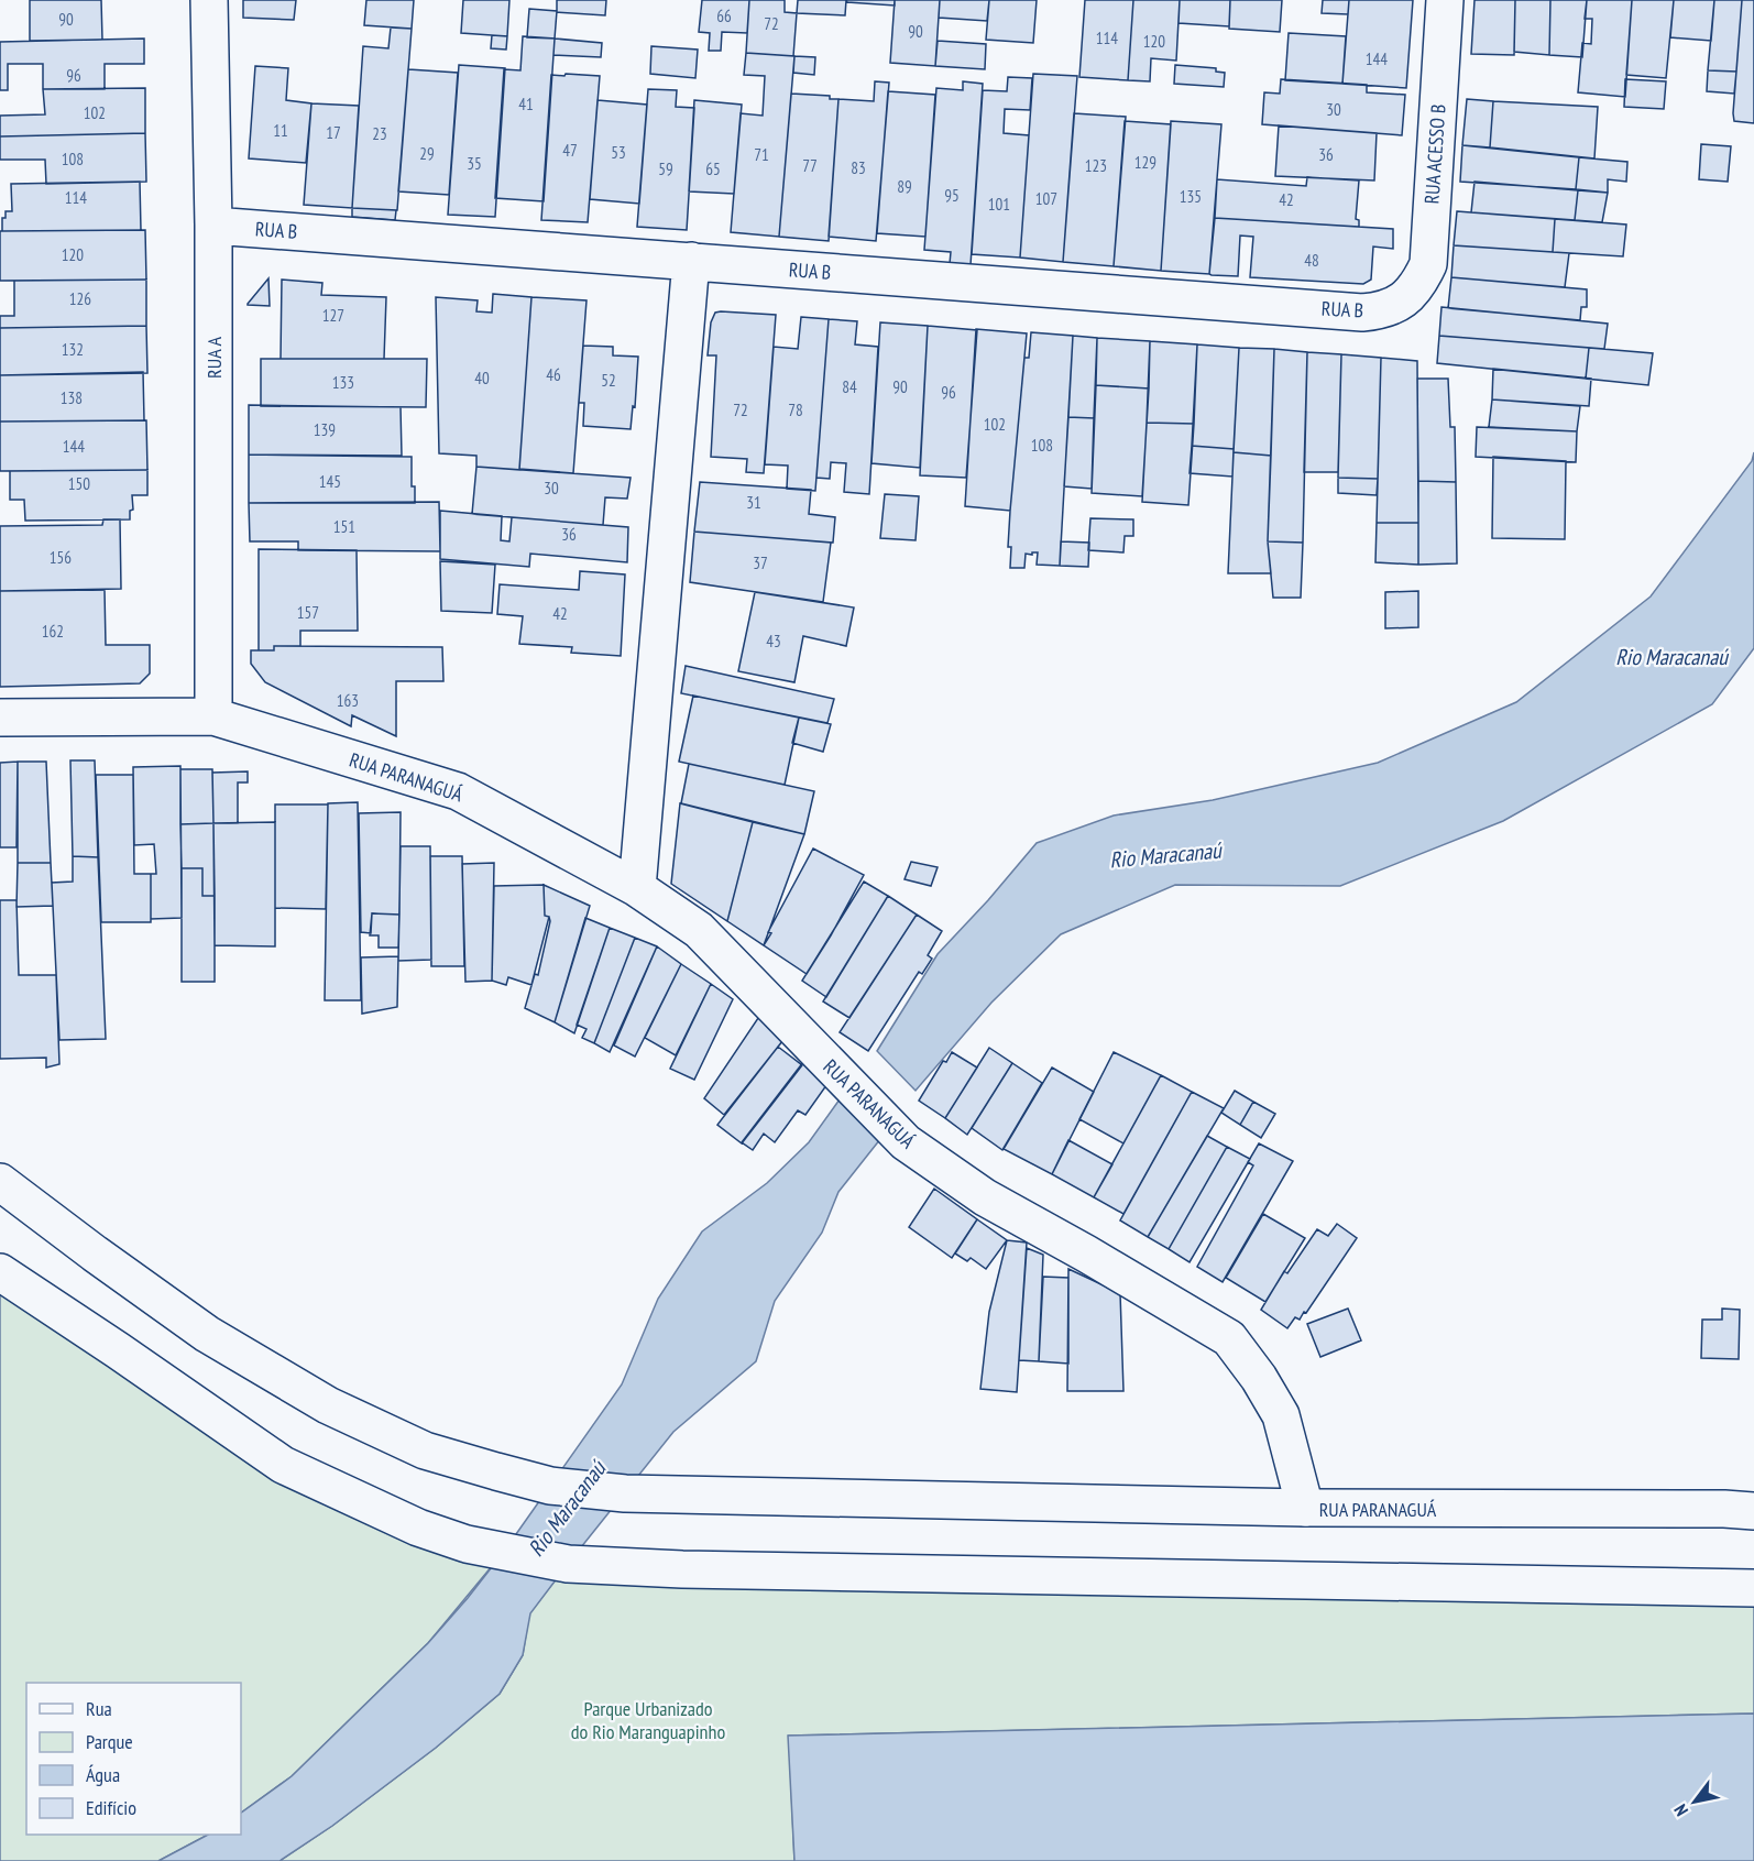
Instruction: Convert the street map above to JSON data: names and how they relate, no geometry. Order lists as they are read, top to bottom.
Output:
{
  "streets": {
    "street": [
      "RUA ACESSO B",
      "RUA B",
      "RUA A",
      "RUA PARANAGUÁ"
    ]
  },
  "crossings": [
    ["RUA ACESSO B", "RUA B"],
    ["RUA B", "RUA A"],
    ["RUA A", "RUA PARANAGUÁ"]
  ],
  "water": ["Rio Maracanaú"],
  "parks": ["Parque Urbanizado do Rio Maranguapinho"],
  "house_numbers": [
    "66",
    "90",
    "72",
    "90",
    "114",
    "120",
    "144",
    "96",
    "41",
    "30",
    "102",
    "11",
    "17",
    "23",
    "47",
    "53",
    "29",
    "71",
    "36",
    "108",
    "129",
    "35",
    "77",
    "123",
    "83",
    "59",
    "65",
    "89",
    "95",
    "135",
    "114",
    "107",
    "42",
    "101",
    "120",
    "48",
    "126",
    "127",
    "132",
    "46",
    "40",
    "52",
    "133",
    "84",
    "90",
    "96",
    "138",
    "72",
    "78",
    "102",
    "139",
    "108",
    "144",
    "145",
    "150",
    "30",
    "31",
    "151",
    "36",
    "156",
    "37",
    "157",
    "42",
    "162",
    "43",
    "163"
  ],
  "legend": [
    "Rua",
    "Parque",
    "Água",
    "Edifício"
  ],
  "north": "bottom left"
}
